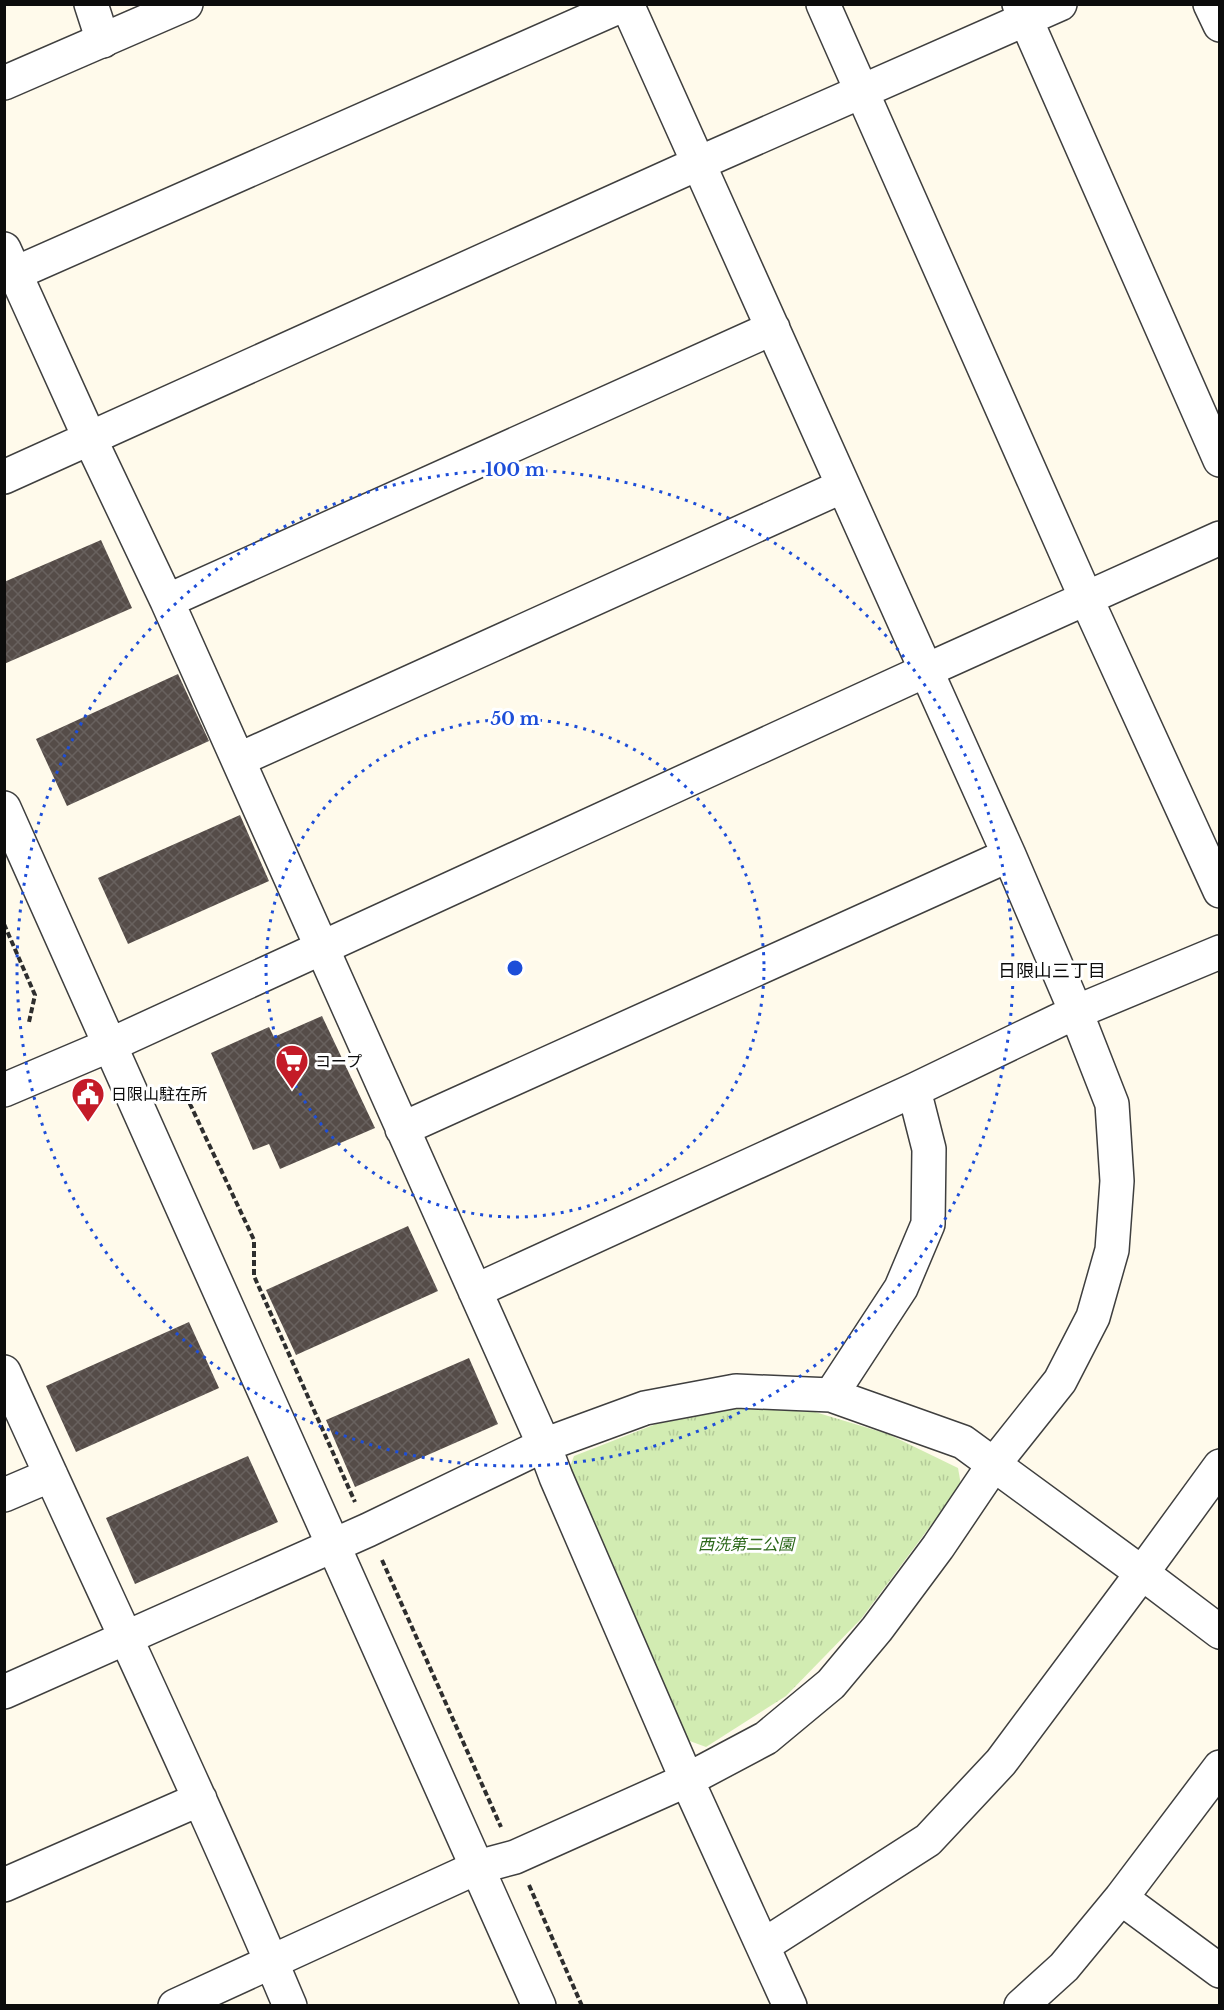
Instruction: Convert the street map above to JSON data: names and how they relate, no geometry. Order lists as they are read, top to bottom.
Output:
{
  "districts": ["日限山三丁目"],
  "parks": ["西洗第二公園"],
  "places": {
    "supermarket": ["コープ"],
    "public building": ["日限山駐在所"]
  },
  "rings": ["100 m", "50 m"]
}
